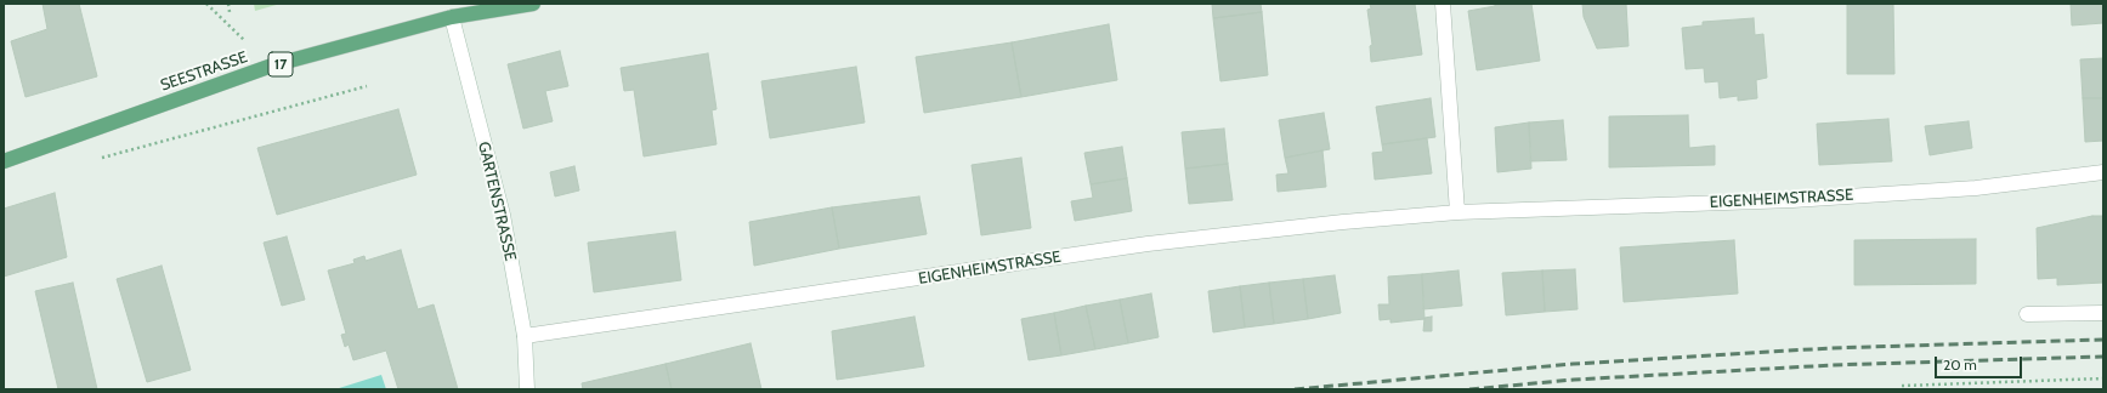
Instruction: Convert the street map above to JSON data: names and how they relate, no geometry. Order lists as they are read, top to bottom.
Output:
{
  "streets": {
    "main road": ["17", "SEESTRASSE"],
    "street": ["EIGENHEIMSTRASSE", "GARTENSTRASSE"]
  },
  "crossings": [
    ["SEESTRASSE", "GARTENSTRASSE"],
    ["EIGENHEIMSTRASSE", "GARTENSTRASSE"]
  ],
  "scale_bar": "20 m"
}
